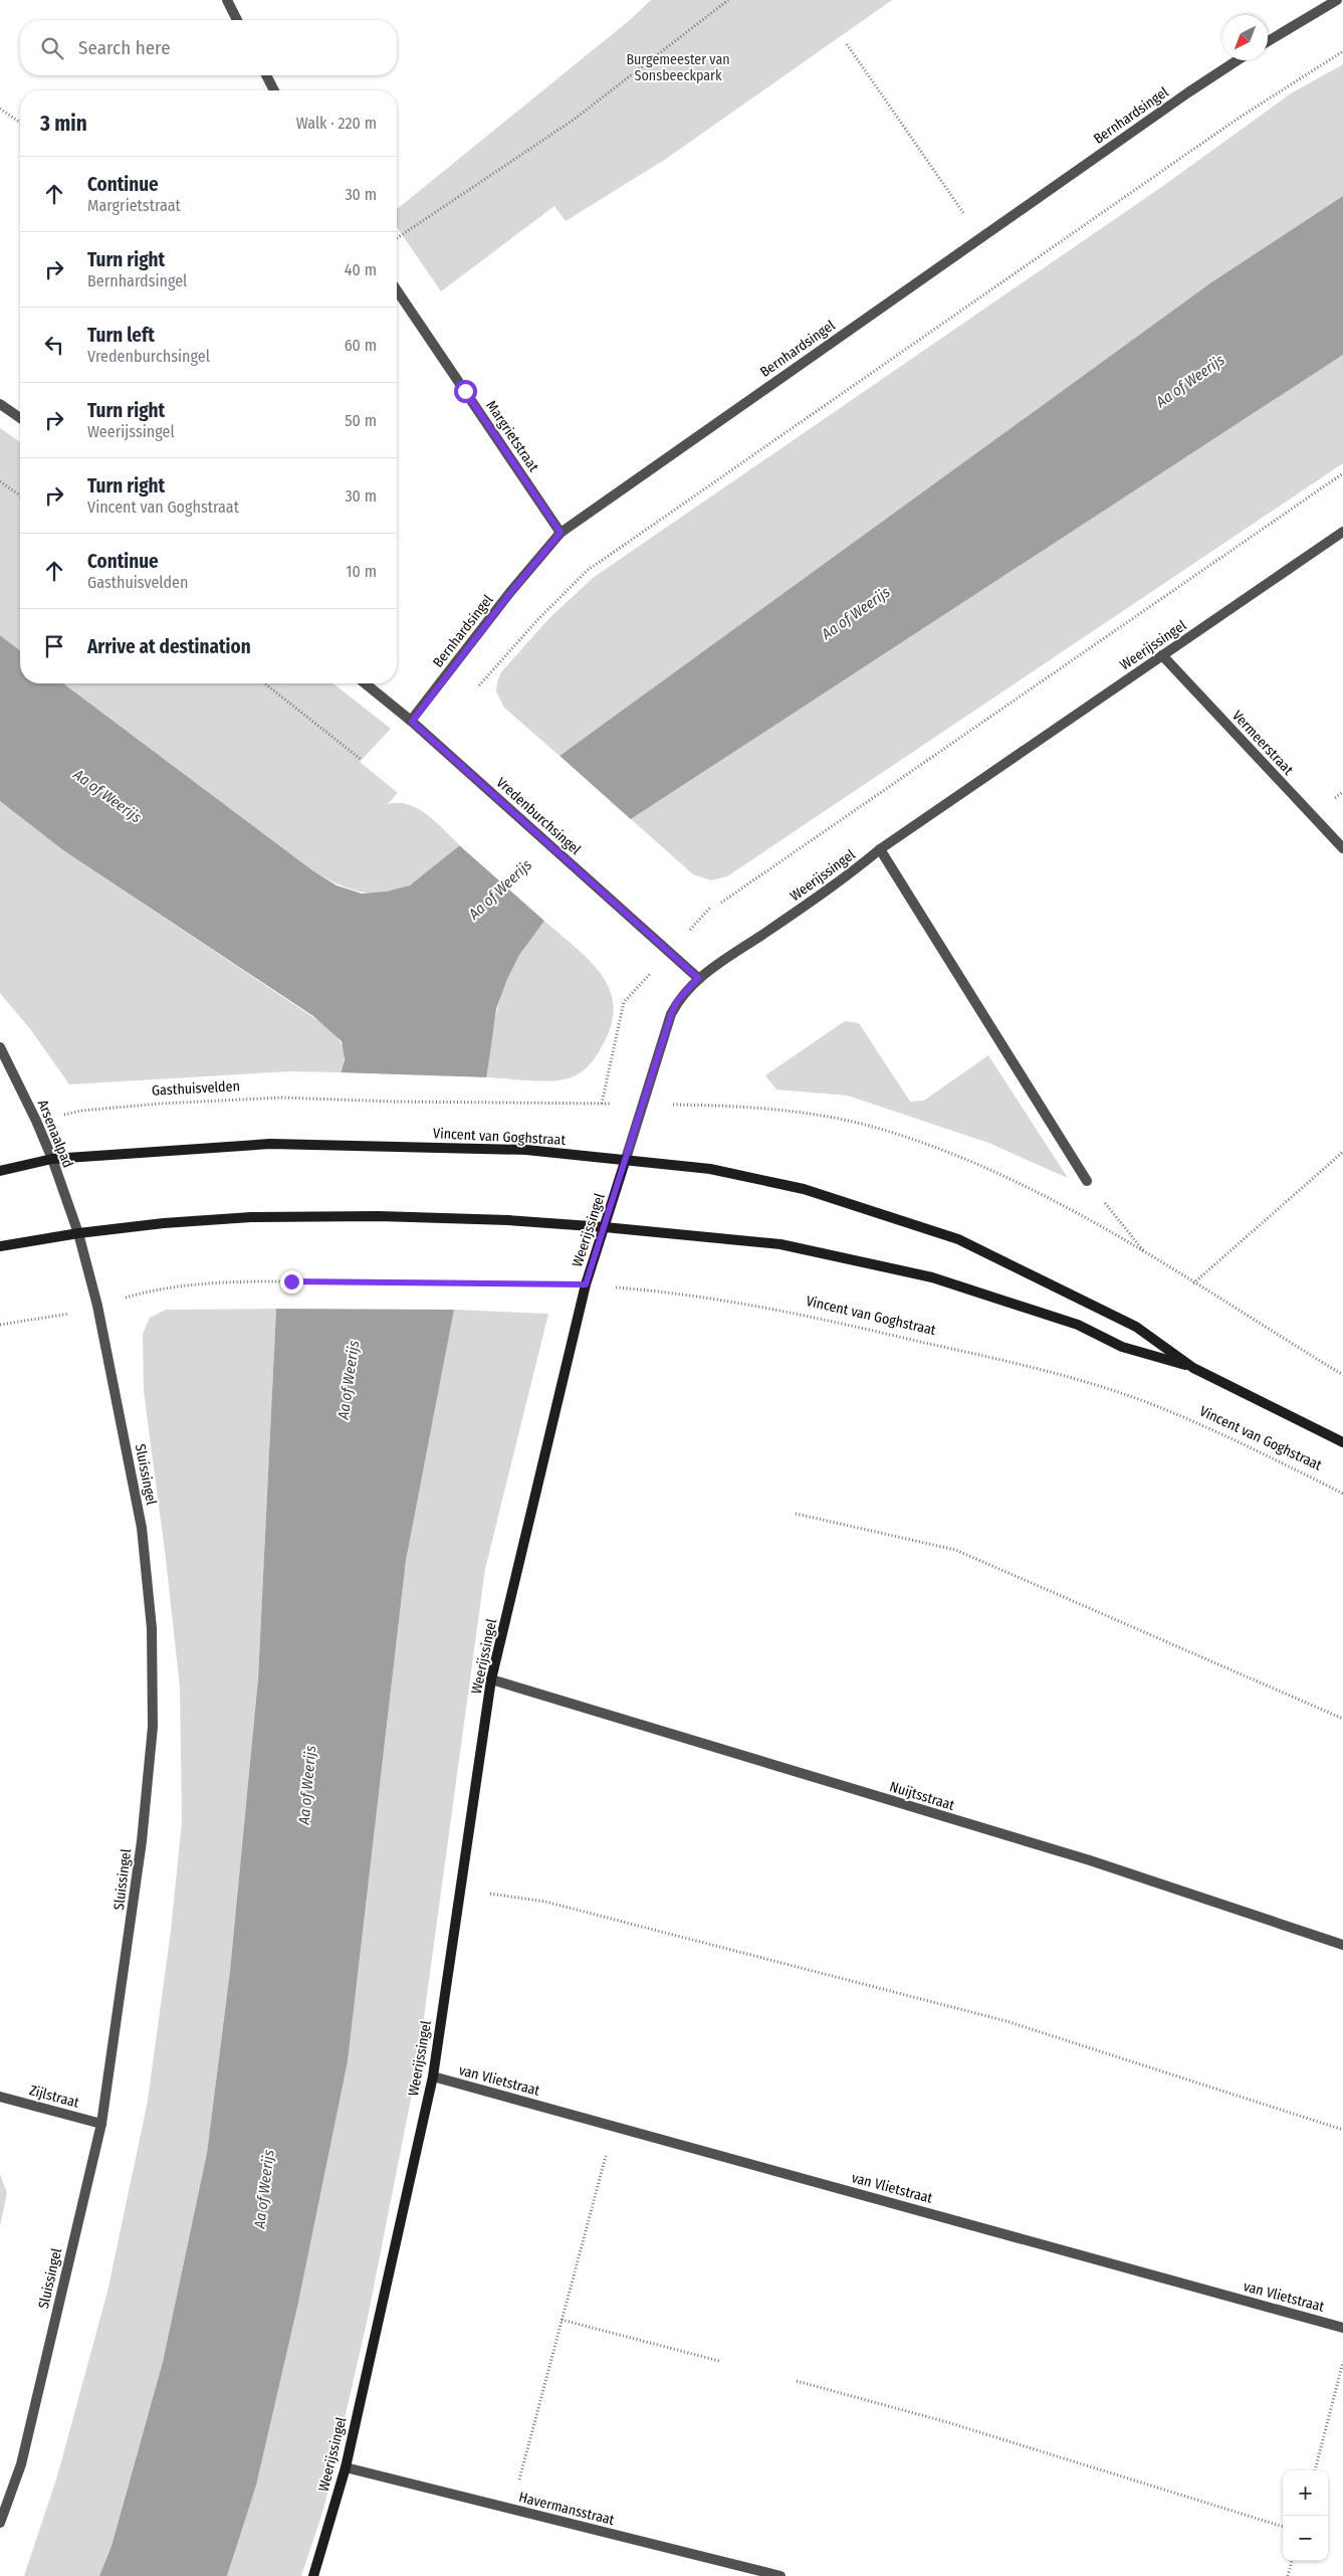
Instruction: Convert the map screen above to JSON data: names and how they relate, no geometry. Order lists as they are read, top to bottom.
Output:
{
  "streets": {
    "main road": ["Weerijssingel", "Vincent van Goghstraat"],
    "street": [
      "Bernhardsingel",
      "Margrietstraat",
      "Vermeerstraat",
      "Vredenburchsingel",
      "Arsenaalpad",
      "Sluissingel",
      "Nuijtsstraat",
      "van Vlietstraat",
      "Zijlstraat",
      "Havermansstraat"
    ],
    "path": ["Gasthuisvelden"]
  },
  "crossings": [
    ["Bernhardsingel", "Margrietstraat"],
    ["Bernhardsingel", "Vredenburchsingel"],
    ["Weerijssingel", "Vermeerstraat"],
    ["Weerijssingel", "Vredenburchsingel"],
    ["Weerijssingel", "Vincent van Goghstraat"],
    ["Weerijssingel", "Nuijtsstraat"],
    ["Weerijssingel", "van Vlietstraat"],
    ["Weerijssingel", "Havermansstraat"],
    ["Gasthuisvelden", "Arsenaalpad"],
    ["Arsenaalpad", "Vincent van Goghstraat"],
    ["Arsenaalpad", "Sluissingel"],
    ["Vincent van Goghstraat", "Sluissingel"],
    ["Sluissingel", "Zijlstraat"]
  ],
  "water": ["Aa of Weerijs"],
  "parks": ["Burgemeester van Sonsbeeckpark"],
  "north": "bottom left",
  "page": {
    "search": "Search here",
    "heading": ["3 min", "Walk · 220 m"],
    "list": [
      ["Continue", "Margrietstraat", "30 m"],
      ["Turn right", "Bernhardsingel", "40 m"],
      ["Turn left", "Vredenburchsingel", "60 m"],
      ["Turn right", "Weerijssingel", "50 m"],
      ["Turn right", "Vincent van Goghstraat", "30 m"],
      ["Continue", "Gasthuisvelden", "10 m"],
      "Arrive at destination"
    ],
    "map_buttons": ["+", "−"]
  }
}
